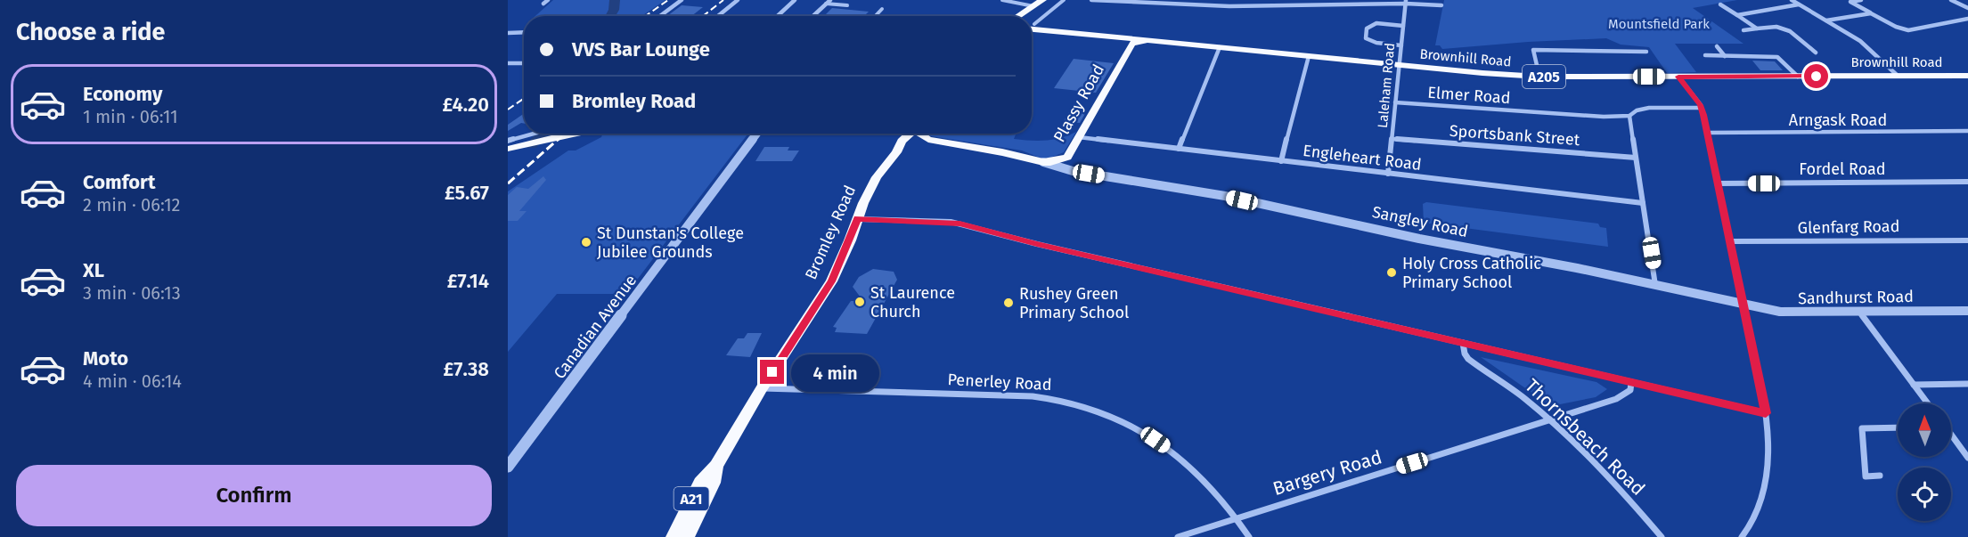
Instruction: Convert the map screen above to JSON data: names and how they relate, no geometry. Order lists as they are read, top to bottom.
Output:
{
  "streets": {
    "highway": [
      "Brownhill Road",
      "A205",
      "Plassy Road",
      "Sangley Road",
      "Bromley Road",
      "A21"
    ],
    "street": [
      "Laleham Road",
      "Elmer Road",
      "Arngask Road",
      "Sportsbank Street",
      "Engleheart Road",
      "Fordel Road",
      "Glenfarg Road",
      "Sandhurst Road",
      "Canadian Avenue",
      "Penerley Road",
      "Thornsbeach Road",
      "Bargery Road"
    ]
  },
  "crossings": [
    ["Brownhill Road", "A205"],
    ["Brownhill Road", "Laleham Road"],
    ["A205", "Plassy Road"],
    ["Laleham Road", "Elmer Road"],
    ["Laleham Road", "Sportsbank Street"],
    ["Laleham Road", "Engleheart Road"],
    ["Plassy Road", "Engleheart Road"],
    ["Plassy Road", "Sangley Road"],
    ["Sangley Road", "Bromley Road"],
    ["Sangley Road", "Sandhurst Road"],
    ["Bromley Road", "Penerley Road"],
    ["Penerley Road", "Bargery Road"],
    ["Thornsbeach Road", "Bargery Road"]
  ],
  "parks": ["Mountsfield Park"],
  "places": [
    "St Dunstan's College Jubilee Grounds",
    "Holy Cross Catholic Primary School",
    "St Laurence Church",
    "Rushey Green Primary School"
  ],
  "north": "top",
  "page": {
    "heading": "Choose a ride",
    "banner": ["VVS Bar Lounge", "Bromley Road"],
    "list": [
      {
        "name": "Economy",
        "note": "1 min · 06:11",
        "value": "£4.20"
      },
      {
        "name": "Comfort",
        "note": "2 min · 06:12",
        "value": "£5.67"
      },
      {
        "name": "XL",
        "note": "3 min · 06:13",
        "value": "£7.14"
      },
      {
        "name": "Moto",
        "note": "4 min · 06:14",
        "value": "£7.38"
      }
    ],
    "bubble": "4 min",
    "buttons": "Confirm"
  }
}
